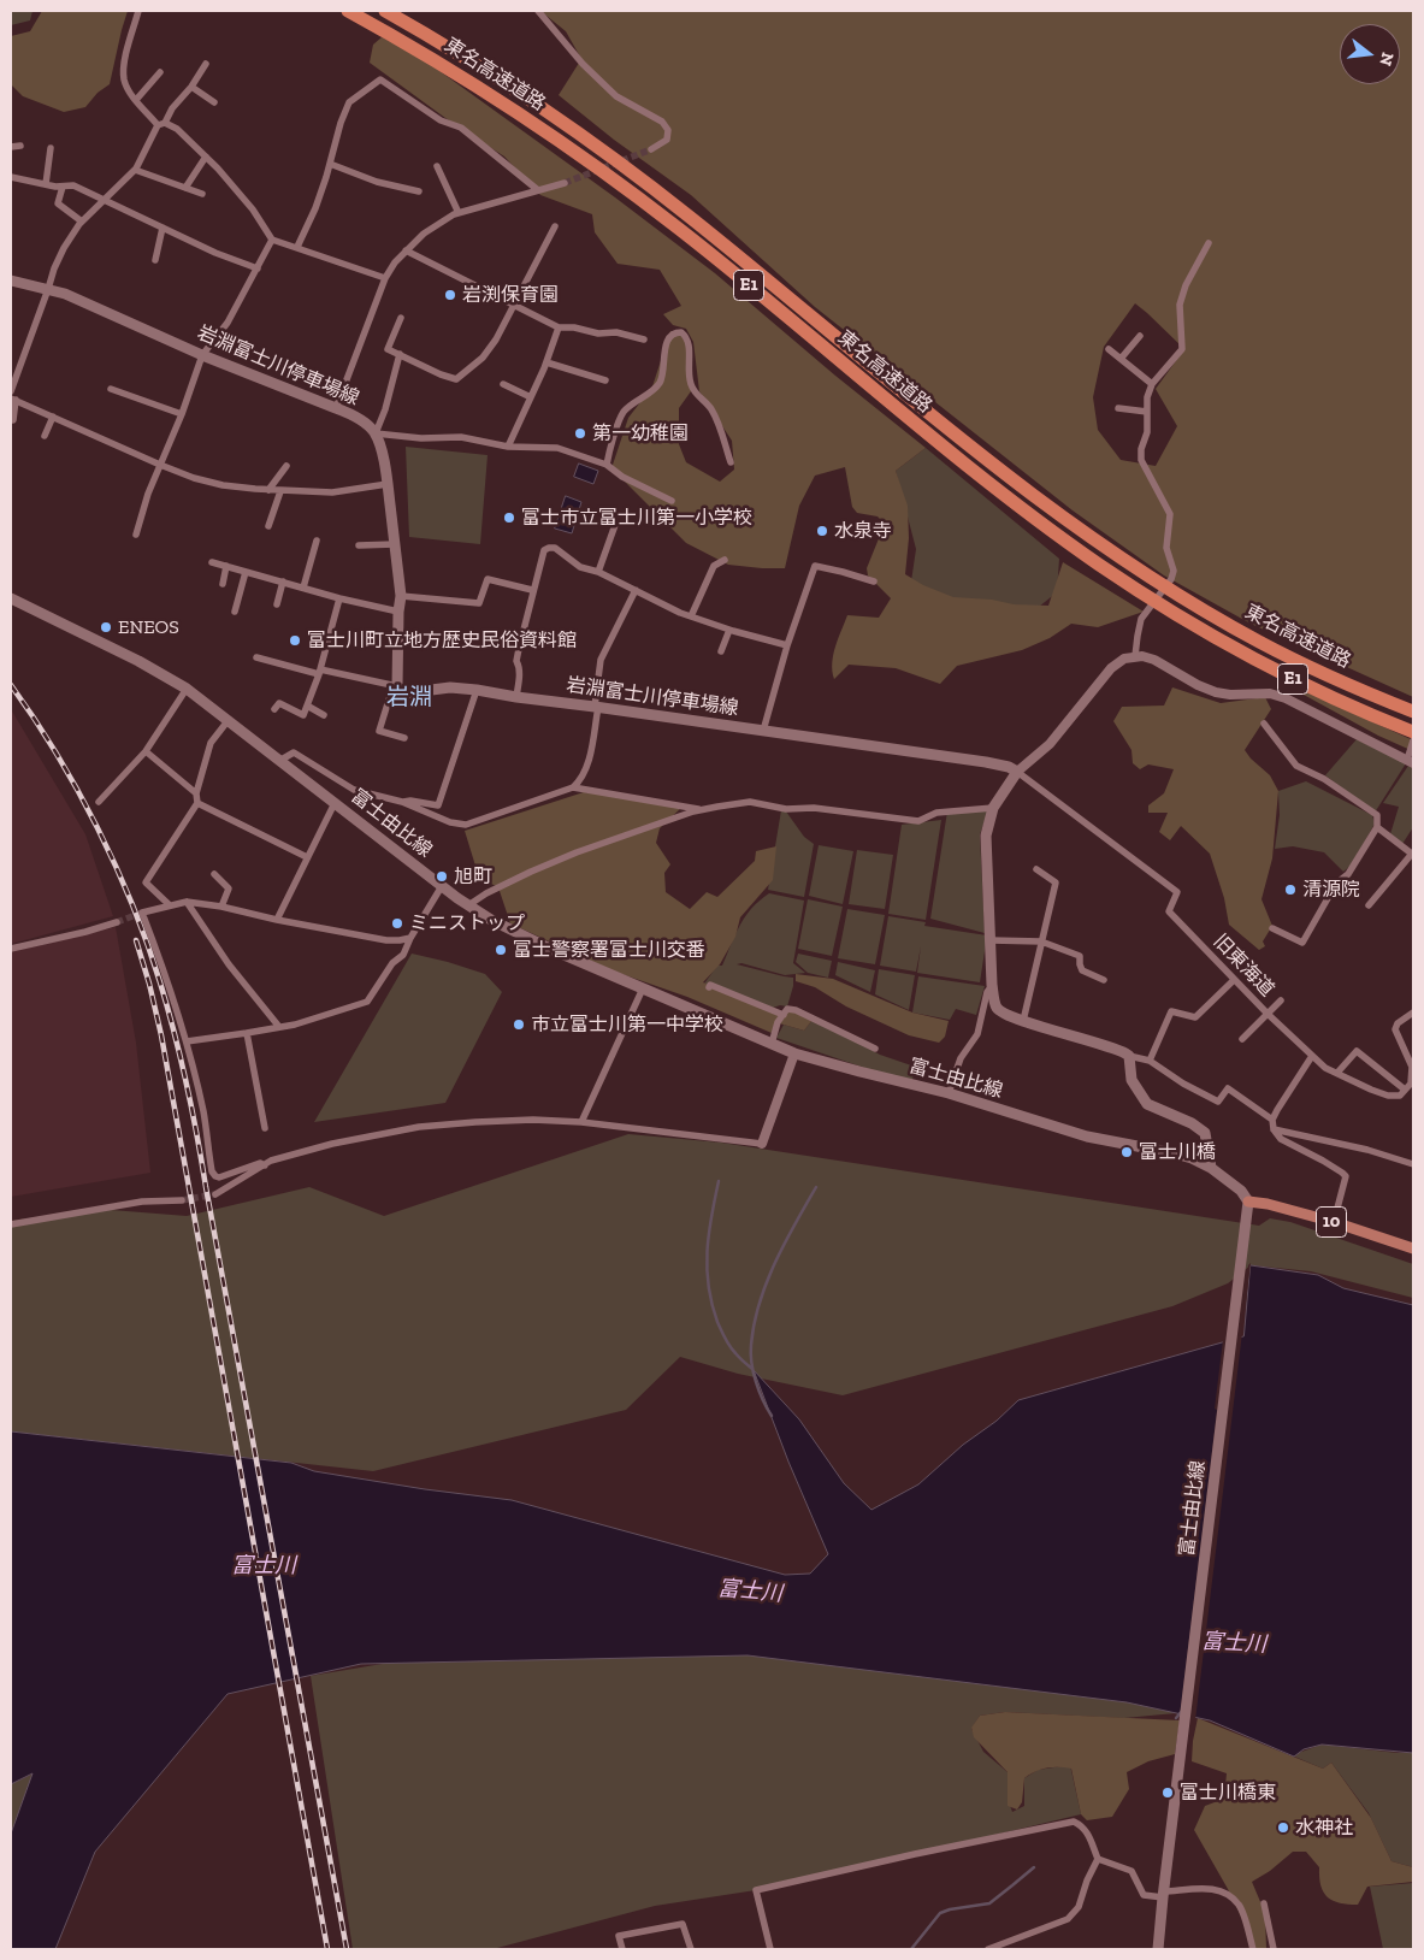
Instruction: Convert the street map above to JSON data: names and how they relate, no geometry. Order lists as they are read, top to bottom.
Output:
{
  "streets": {
    "highway": ["東名高速道路", "E1"],
    "main road": ["岩淵富士川停車場線", "富士由比線", "10"],
    "street": ["旧東海道"]
  },
  "crossings": [
    ["岩淵富士川停車場線", "旧東海道"],
    ["富士由比線", "10"]
  ],
  "districts": ["岩淵"],
  "water": ["富士川"],
  "places": [
    "岩渕保育園",
    "第一幼稚園",
    "富士市立富士川第一小学校",
    "水泉寺",
    "ENEOS",
    "富士川町立地方歴史民俗資料館",
    "旭町",
    "清源院",
    "ミニストップ",
    "富士警察署富士川交番",
    "市立富士川第一中学校",
    "富士川橋",
    "富士川橋東",
    "水神社"
  ],
  "north": "right"
}
